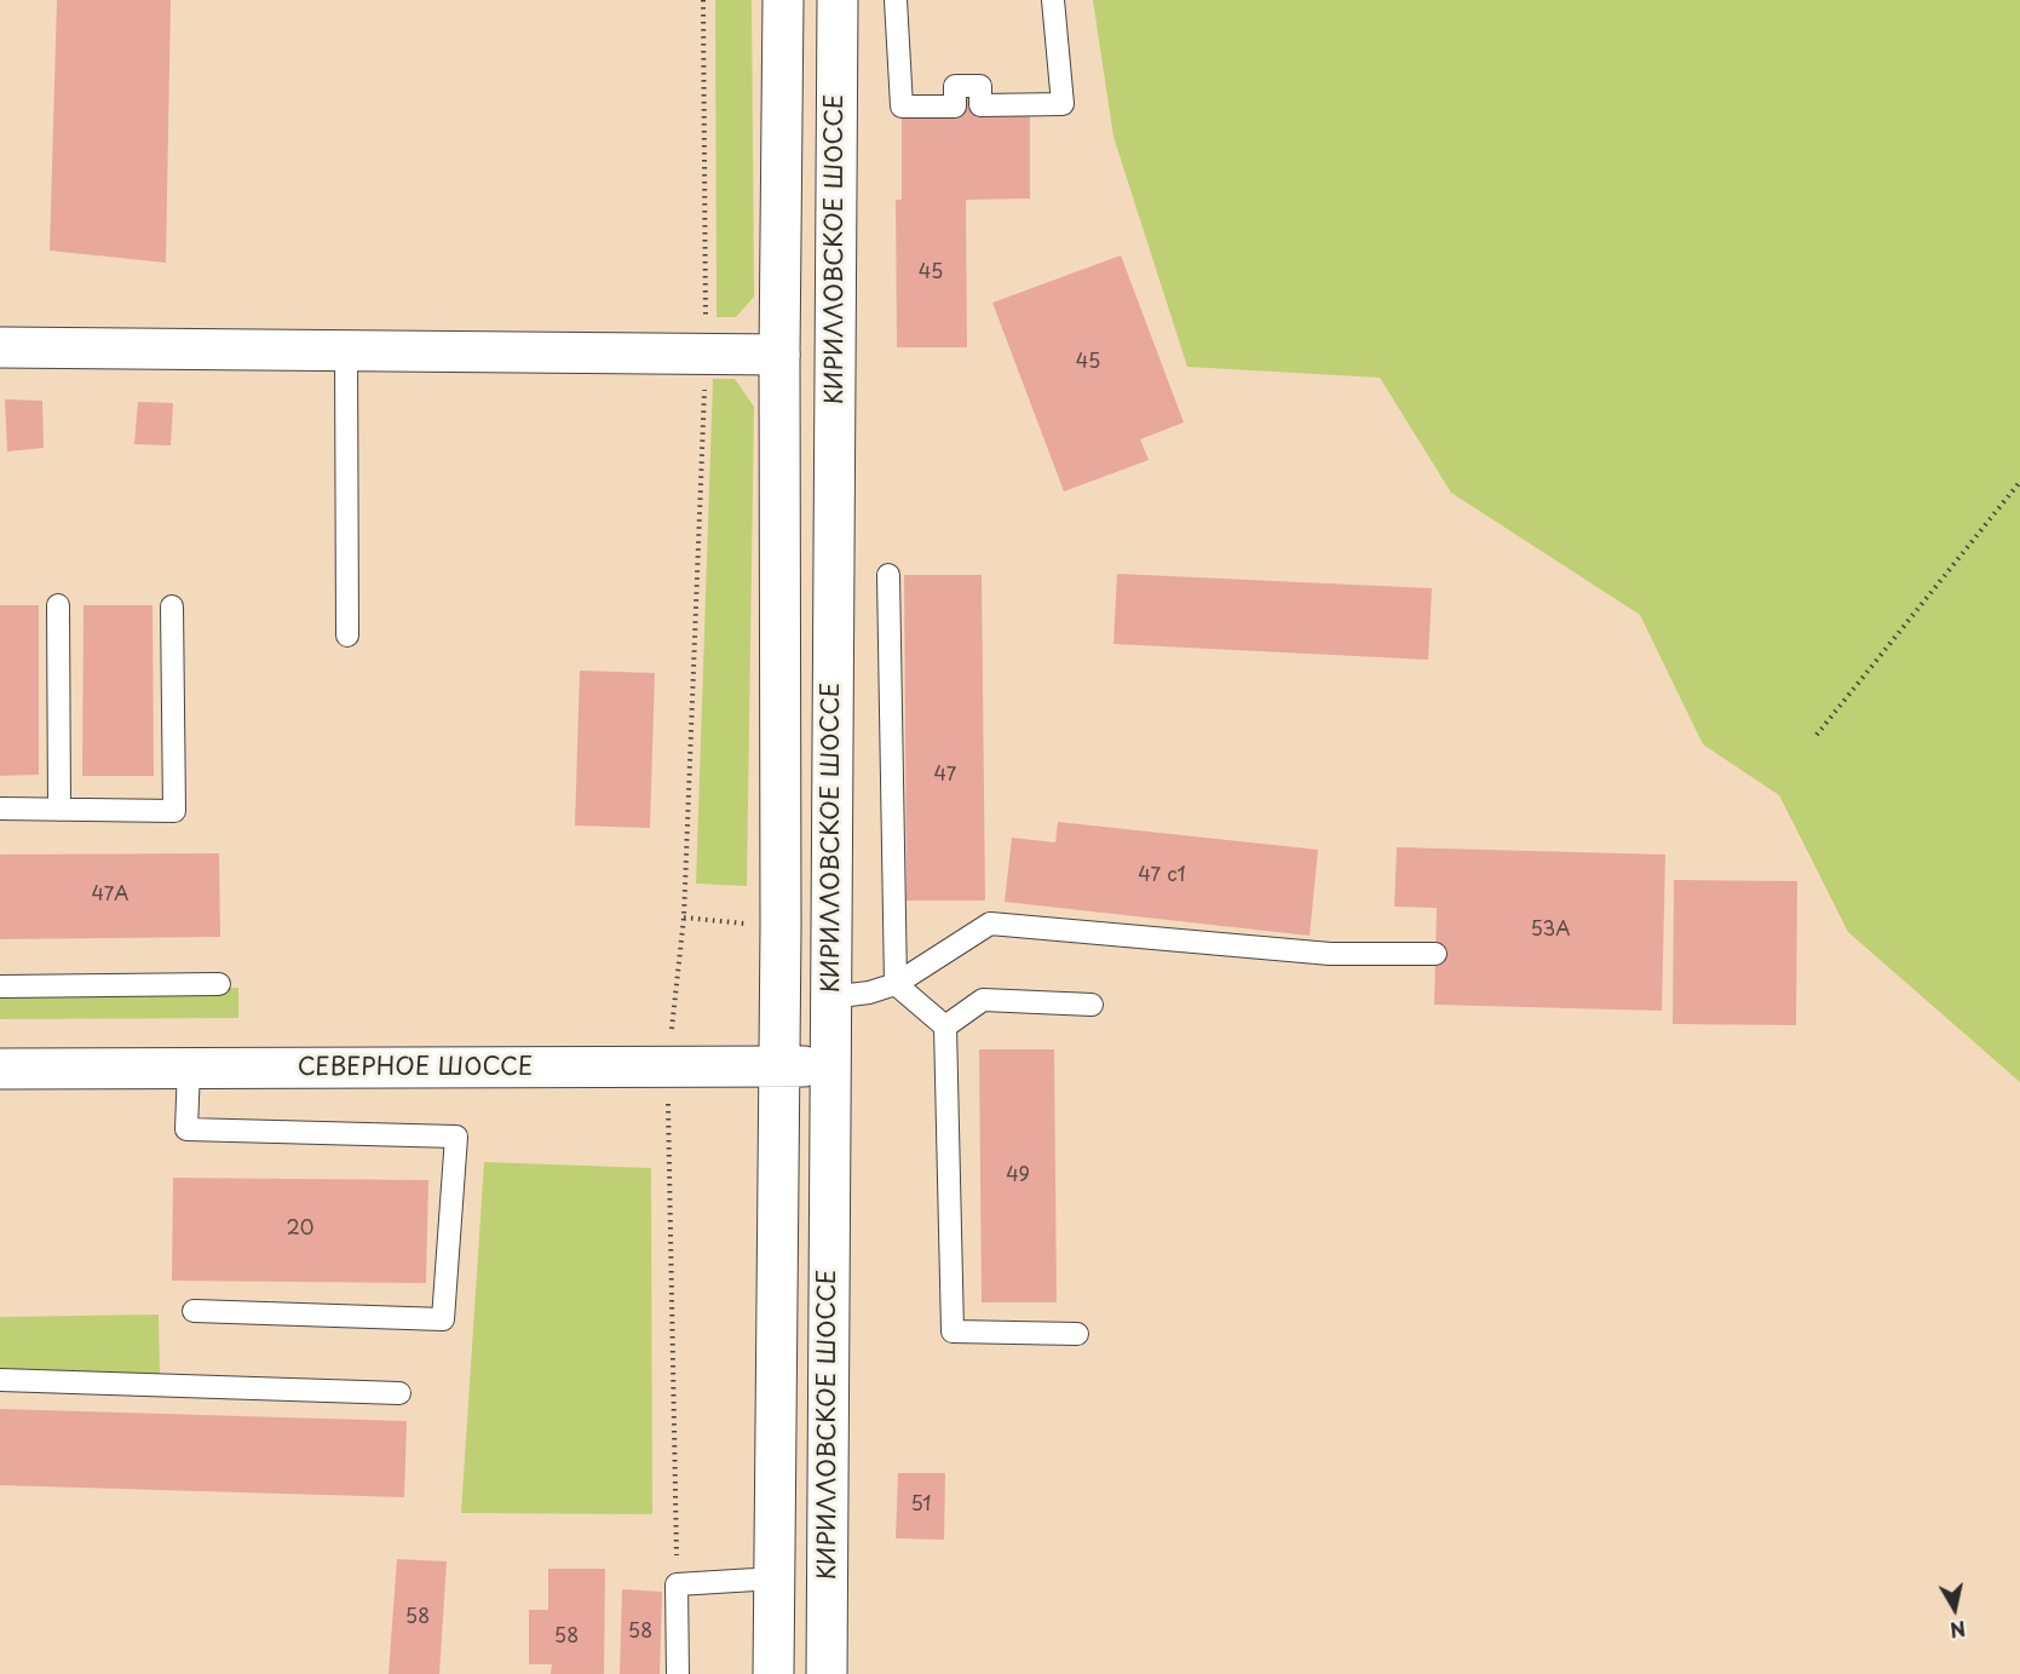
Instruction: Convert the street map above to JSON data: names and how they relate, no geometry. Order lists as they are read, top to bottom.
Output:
{
  "streets": {
    "main road": ["КИРИЛЛОВСКОЕ ШОССЕ", "СЕВЕРНОЕ ШОССЕ"]
  },
  "crossings": [
    ["КИРИЛЛОВСКОЕ ШОССЕ", "СЕВЕРНОЕ ШОССЕ"]
  ],
  "house_numbers": [
    "45",
    "45",
    "47",
    "47 с1",
    "47А",
    "53А",
    "49",
    "20",
    "51",
    "58",
    "58",
    "58"
  ],
  "north": "bottom"
}
